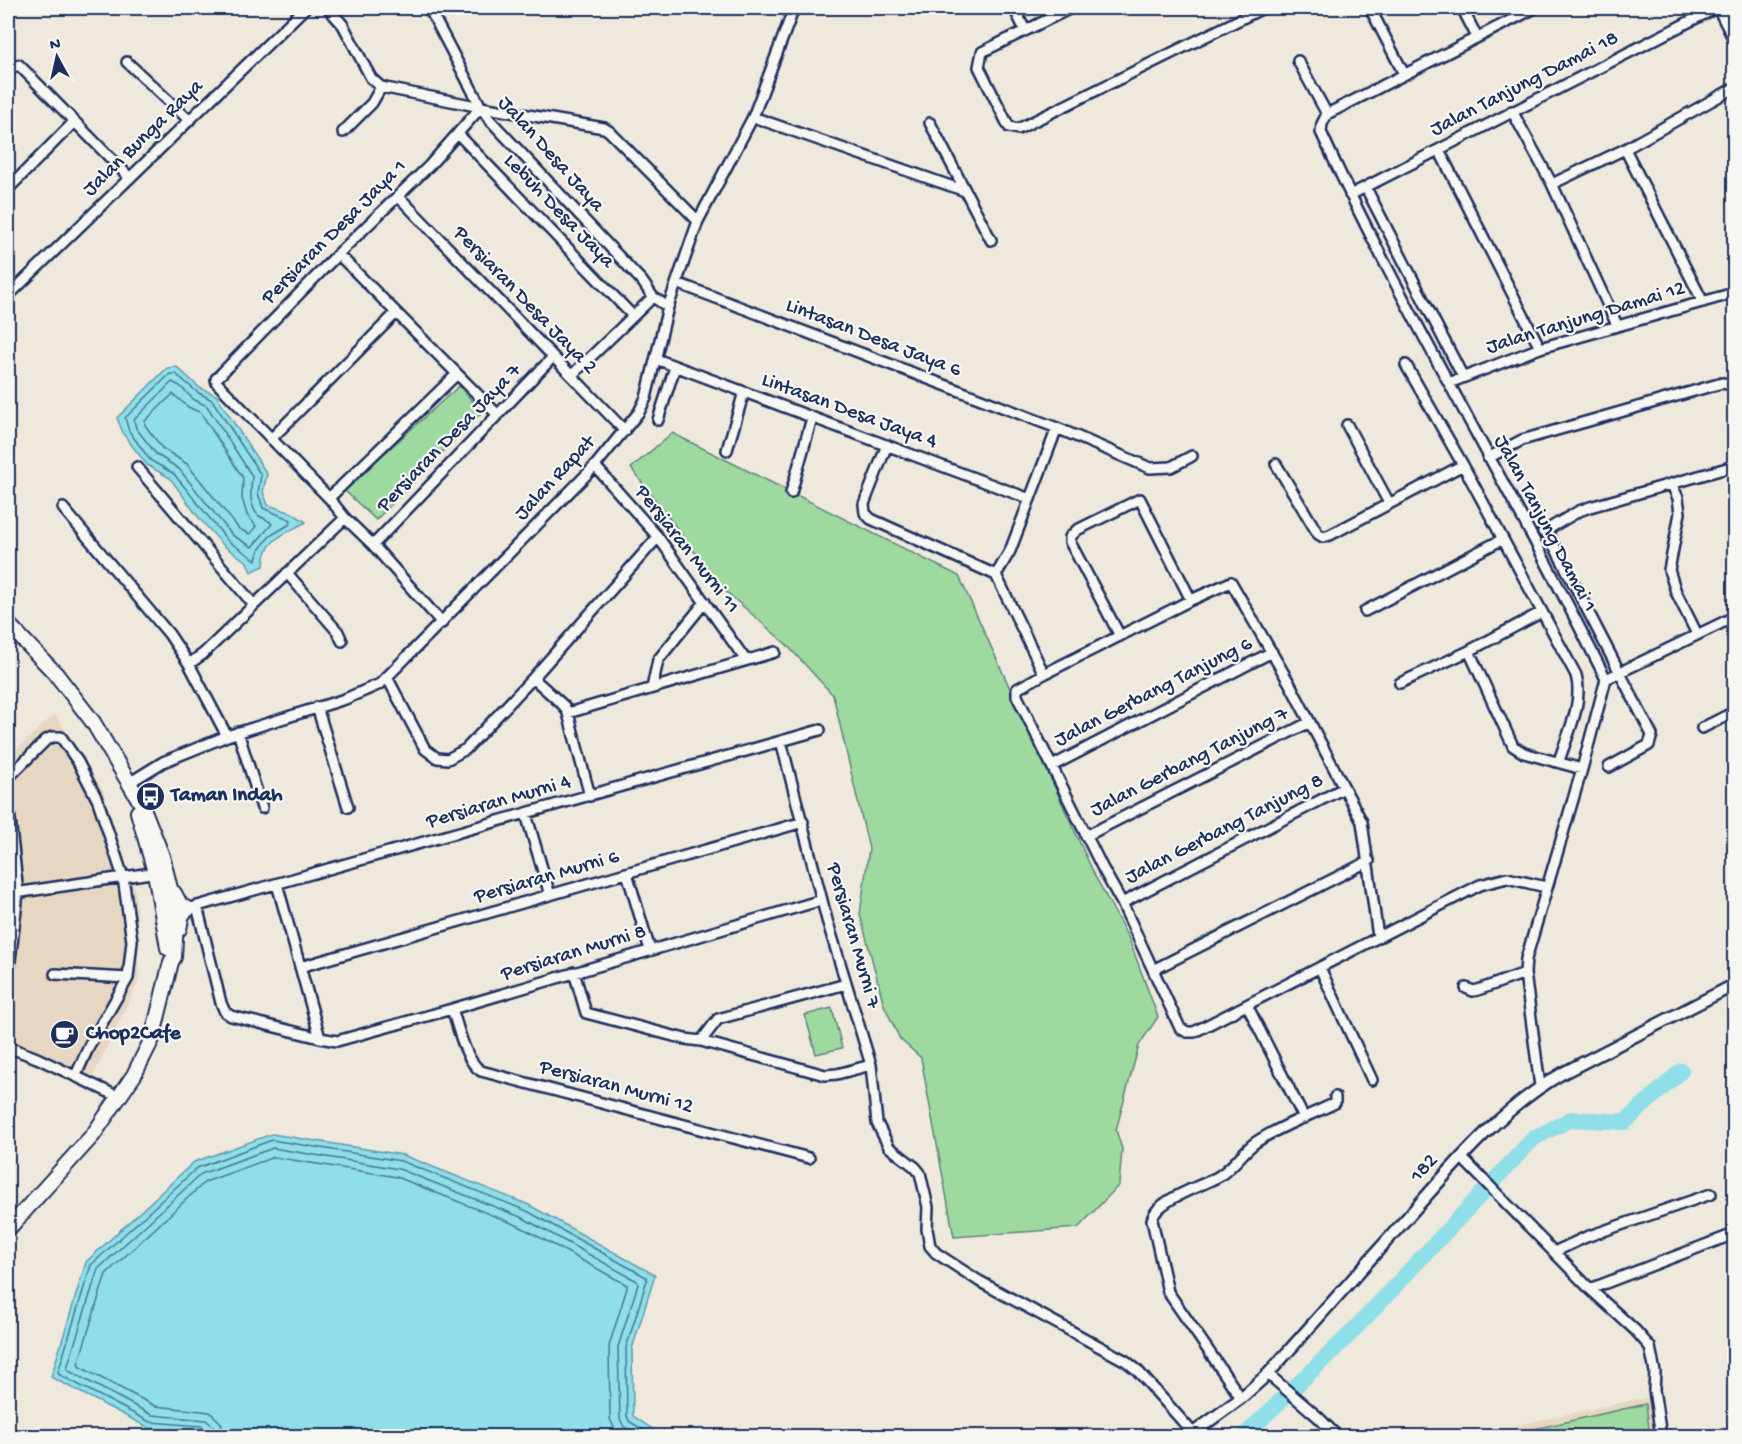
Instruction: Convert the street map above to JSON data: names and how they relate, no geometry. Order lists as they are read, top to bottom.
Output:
{
  "streets": {
    "street": [
      "Jalan Tanjung Damai 18",
      "Jalan Bunga Raya",
      "Jalan Desa Jaya",
      "Lebuh Desa Jaya",
      "Persiaran Desa Jaya 1",
      "Persiaran Desa Jaya 2",
      "Jalan Tanjung Damai 12",
      "Lintasan Desa Jaya 6",
      "Lintasan Desa Jaya 4",
      "Persiaran Desa Jaya 7",
      "Jalan Rapat",
      "Jalan Tanjung Damai 1",
      "Persiaran Murni 11",
      "Jalan Gerbang Tanjung 6",
      "Jalan Gerbang Tanjung 7",
      "Persiaran Murni 4",
      "Jalan Gerbang Tanjung 8",
      "Persiaran Murni 6",
      "Persiaran Murni 7",
      "Persiaran Murni 8",
      "Persiaran Murni 12",
      "182"
    ]
  },
  "crossings": [
    ["Jalan Tanjung Damai 18", "Jalan Tanjung Damai 1"],
    ["Jalan Desa Jaya", "Persiaran Desa Jaya 1"],
    ["Jalan Desa Jaya", "Jalan Rapat"],
    ["Lebuh Desa Jaya", "Persiaran Desa Jaya 1"],
    ["Persiaran Desa Jaya 1", "Persiaran Desa Jaya 2"],
    ["Persiaran Desa Jaya 2", "Persiaran Desa Jaya 7"],
    ["Persiaran Desa Jaya 2", "Jalan Rapat"],
    ["Jalan Tanjung Damai 12", "Jalan Tanjung Damai 1"],
    ["Lintasan Desa Jaya 6", "Jalan Rapat"],
    ["Lintasan Desa Jaya 4", "Jalan Rapat"],
    ["Jalan Rapat", "Persiaran Murni 11"],
    ["Persiaran Murni 4", "Persiaran Murni 7"],
    ["Persiaran Murni 6", "Persiaran Murni 7"],
    ["Persiaran Murni 7", "Persiaran Murni 8"],
    ["Persiaran Murni 7", "182"],
    ["Persiaran Murni 8", "Persiaran Murni 12"]
  ],
  "places": {
    "bus stop": ["Taman Indah"],
    "cafe": ["Chop2Cafe"]
  },
  "north": "top"
}
